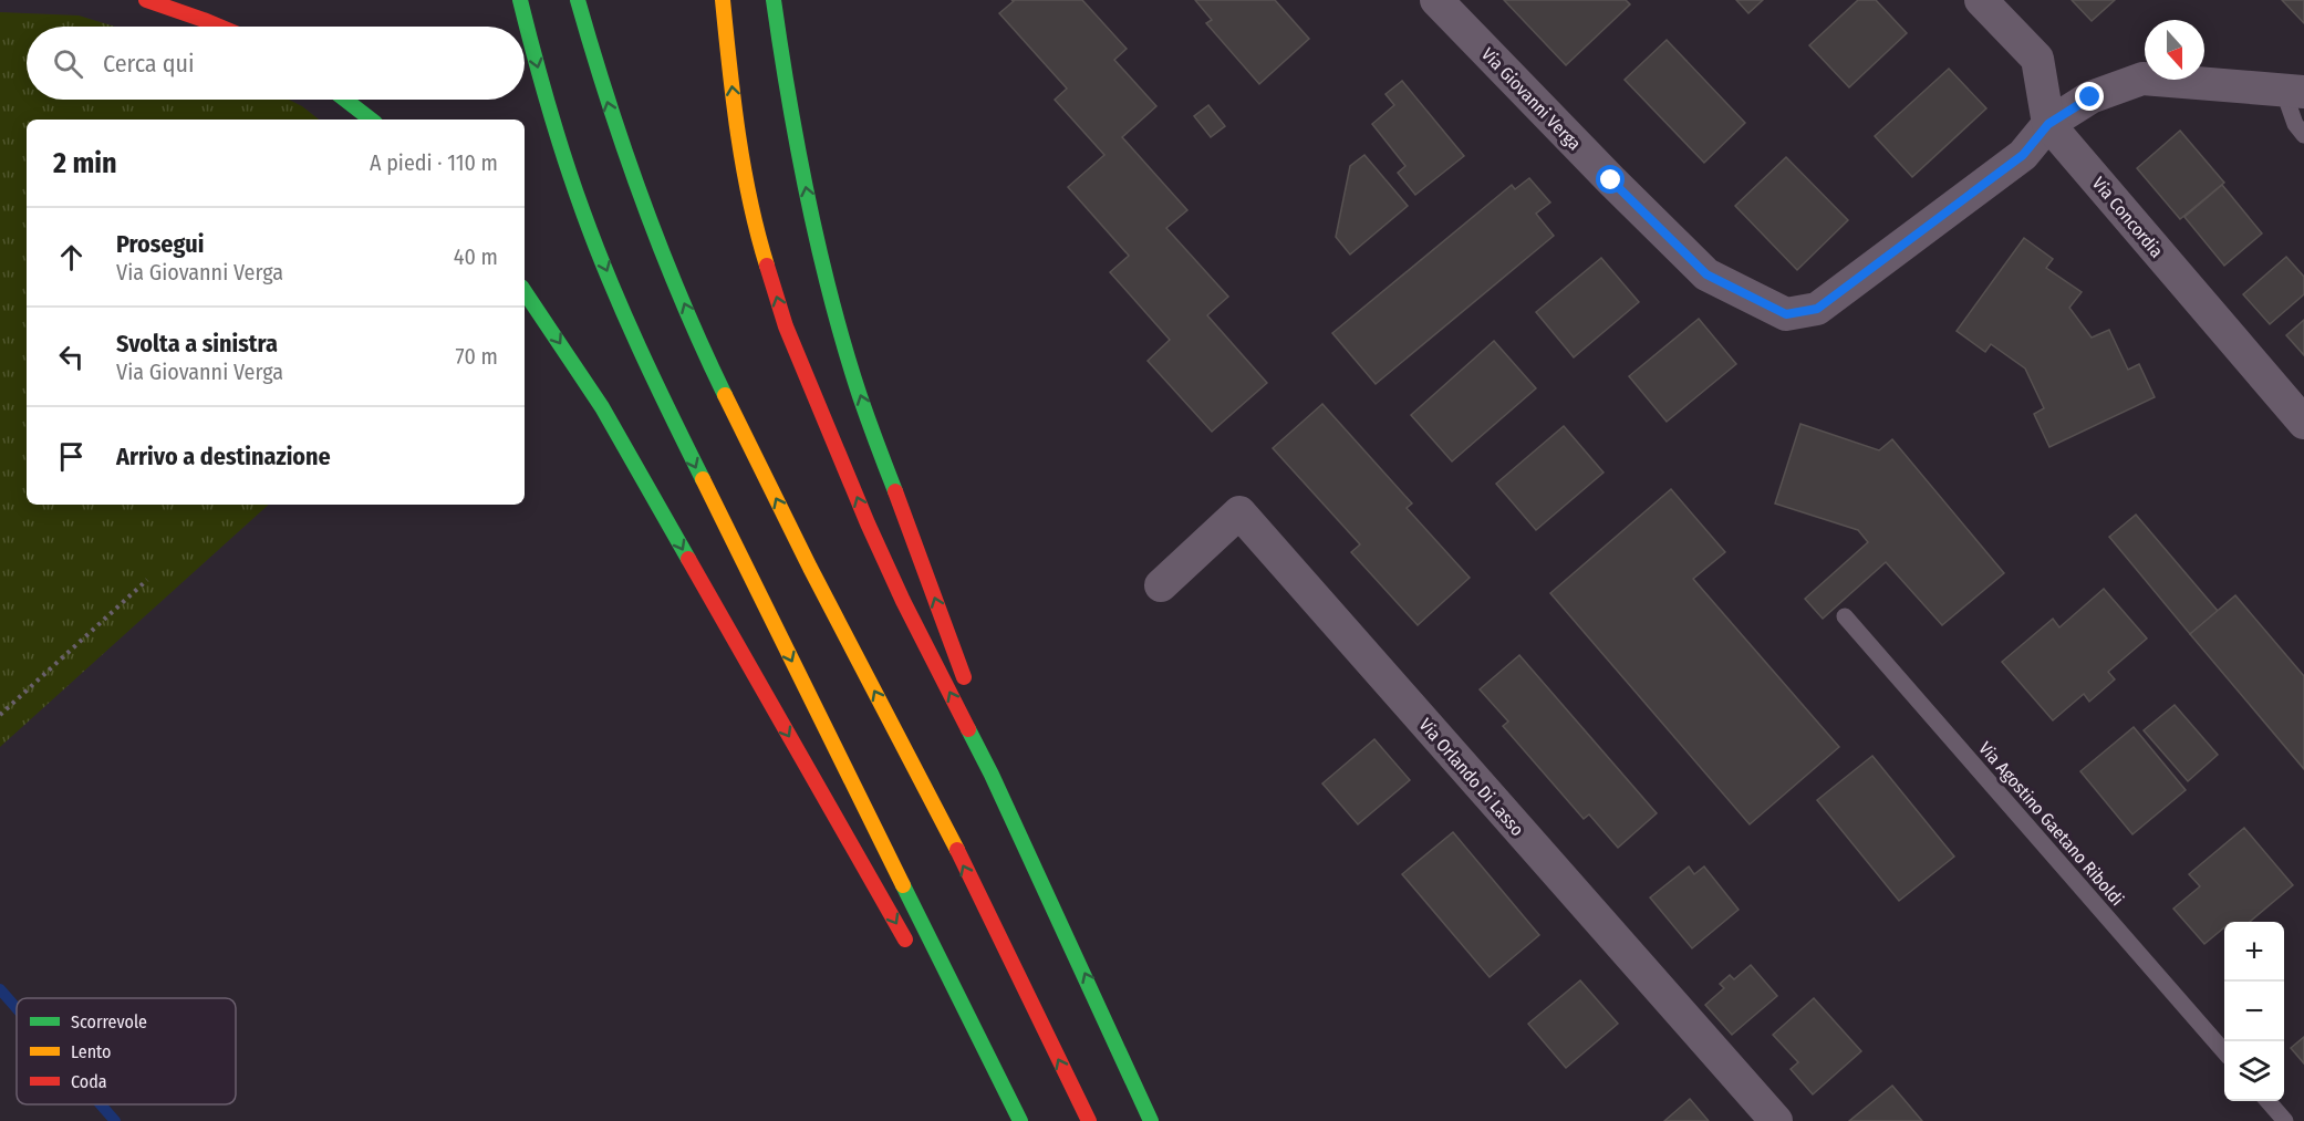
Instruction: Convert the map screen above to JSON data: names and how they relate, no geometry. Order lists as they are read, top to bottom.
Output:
{
  "streets": {
    "street": ["Via Giovanni Verga", "Via Concordia", "Via Orlando Di Lasso"],
    "lane": ["Via Agostino Gaetano Riboldi"]
  },
  "crossings": [
    ["Via Giovanni Verga", "Via Concordia"]
  ],
  "legend": ["Scorrevole", "Lento", "Coda"],
  "north": "bottom",
  "page": {
    "search": "Cerca qui",
    "heading": ["2 min", "A piedi · 110 m"],
    "list": [
      ["Prosegui", "Via Giovanni Verga", "40 m"],
      ["Svolta a sinistra", "Via Giovanni Verga", "70 m"],
      "Arrivo a destinazione"
    ],
    "map_buttons": ["+", "−"]
  }
}
